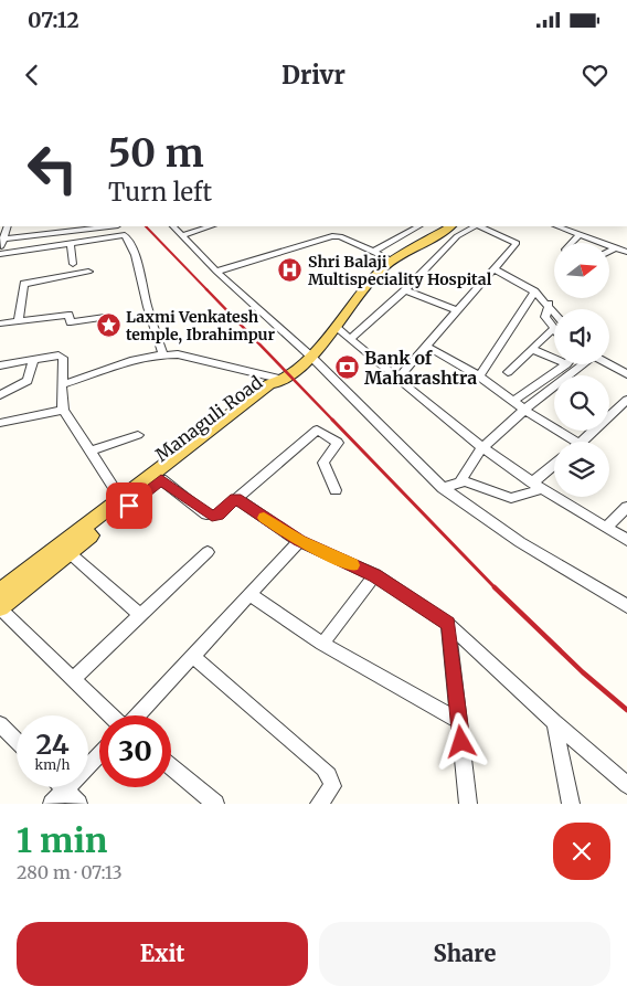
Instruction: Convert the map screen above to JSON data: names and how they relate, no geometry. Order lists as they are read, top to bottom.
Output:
{
  "streets": {
    "main road": ["Managuli Road"]
  },
  "places": {
    "hospital": ["Shri Balaji Multispeciality Hospital"],
    "place": ["Laxmi Venkatesh temple, Ibrahimpur"],
    "bank": ["Bank of Maharashtra"]
  },
  "north": "right",
  "page": {
    "status": "07:12",
    "header": "Drivr",
    "turn": ["50 m", "Turn left"],
    "speed": "24 km/h",
    "limit": "30",
    "heading": ["1 min", "280 m · 07:13"],
    "buttons": ["Exit", "Share"]
  }
}
